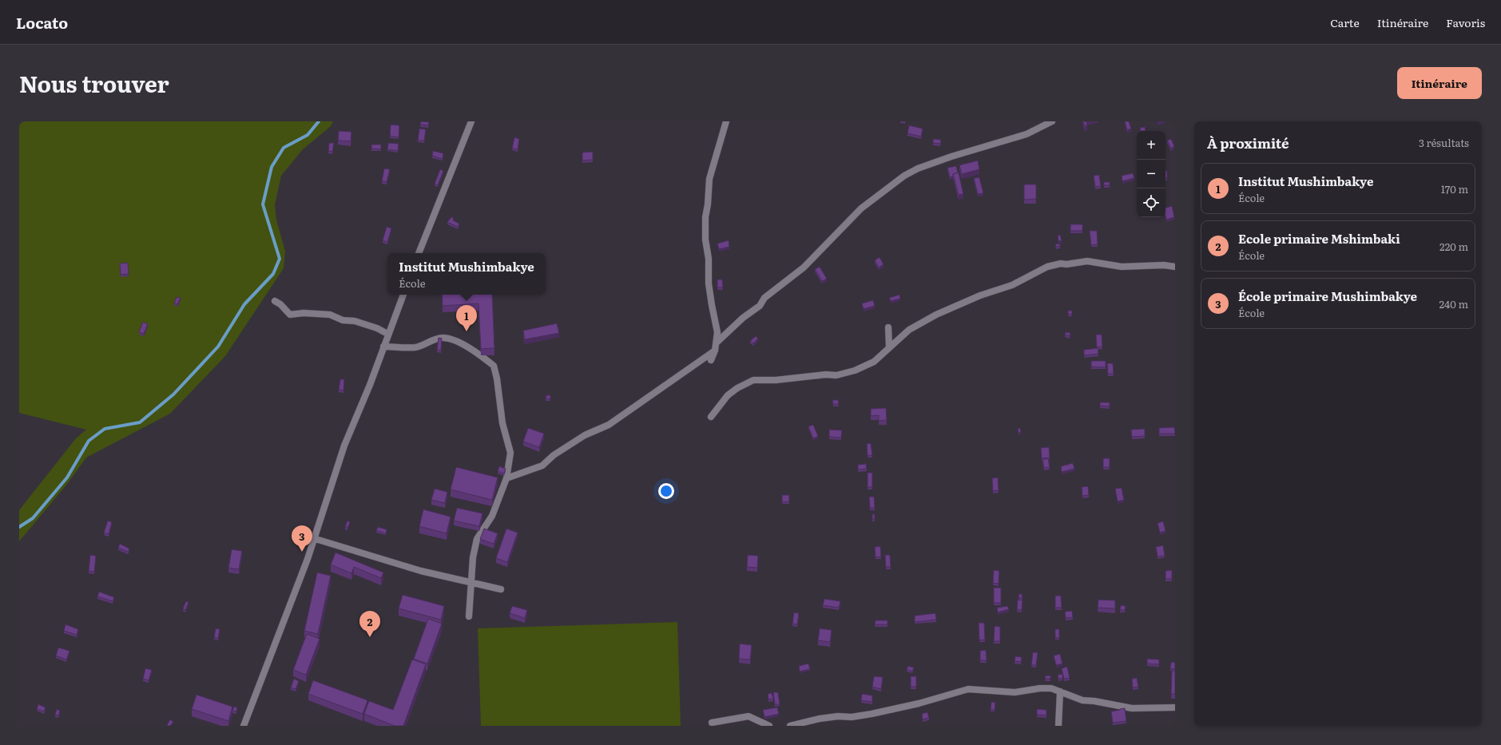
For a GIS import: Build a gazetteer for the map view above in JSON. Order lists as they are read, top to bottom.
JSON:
{
  "page": {
    "header": "Locato",
    "nav": ["Carte", "Itinéraire", "Favoris"],
    "title": "Nous trouver",
    "buttons": "Itinéraire",
    "heading": ["À proximité", "3 résultats"],
    "map_buttons": ["+", "−"],
    "list": [
      {
        "mark": "1",
        "name": "Institut Mushimbakye",
        "note": "École",
        "value": "170 m"
      },
      {
        "mark": "2",
        "name": "Ecole primaire Mshimbaki",
        "note": "École",
        "value": "220 m"
      },
      {
        "mark": "3",
        "name": "École primaire Mushimbakye",
        "note": "École",
        "value": "240 m"
      }
    ],
    "popup": ["Institut Mushimbakye", "École"],
    "pins": ["1", "3", "2"]
  }
}
